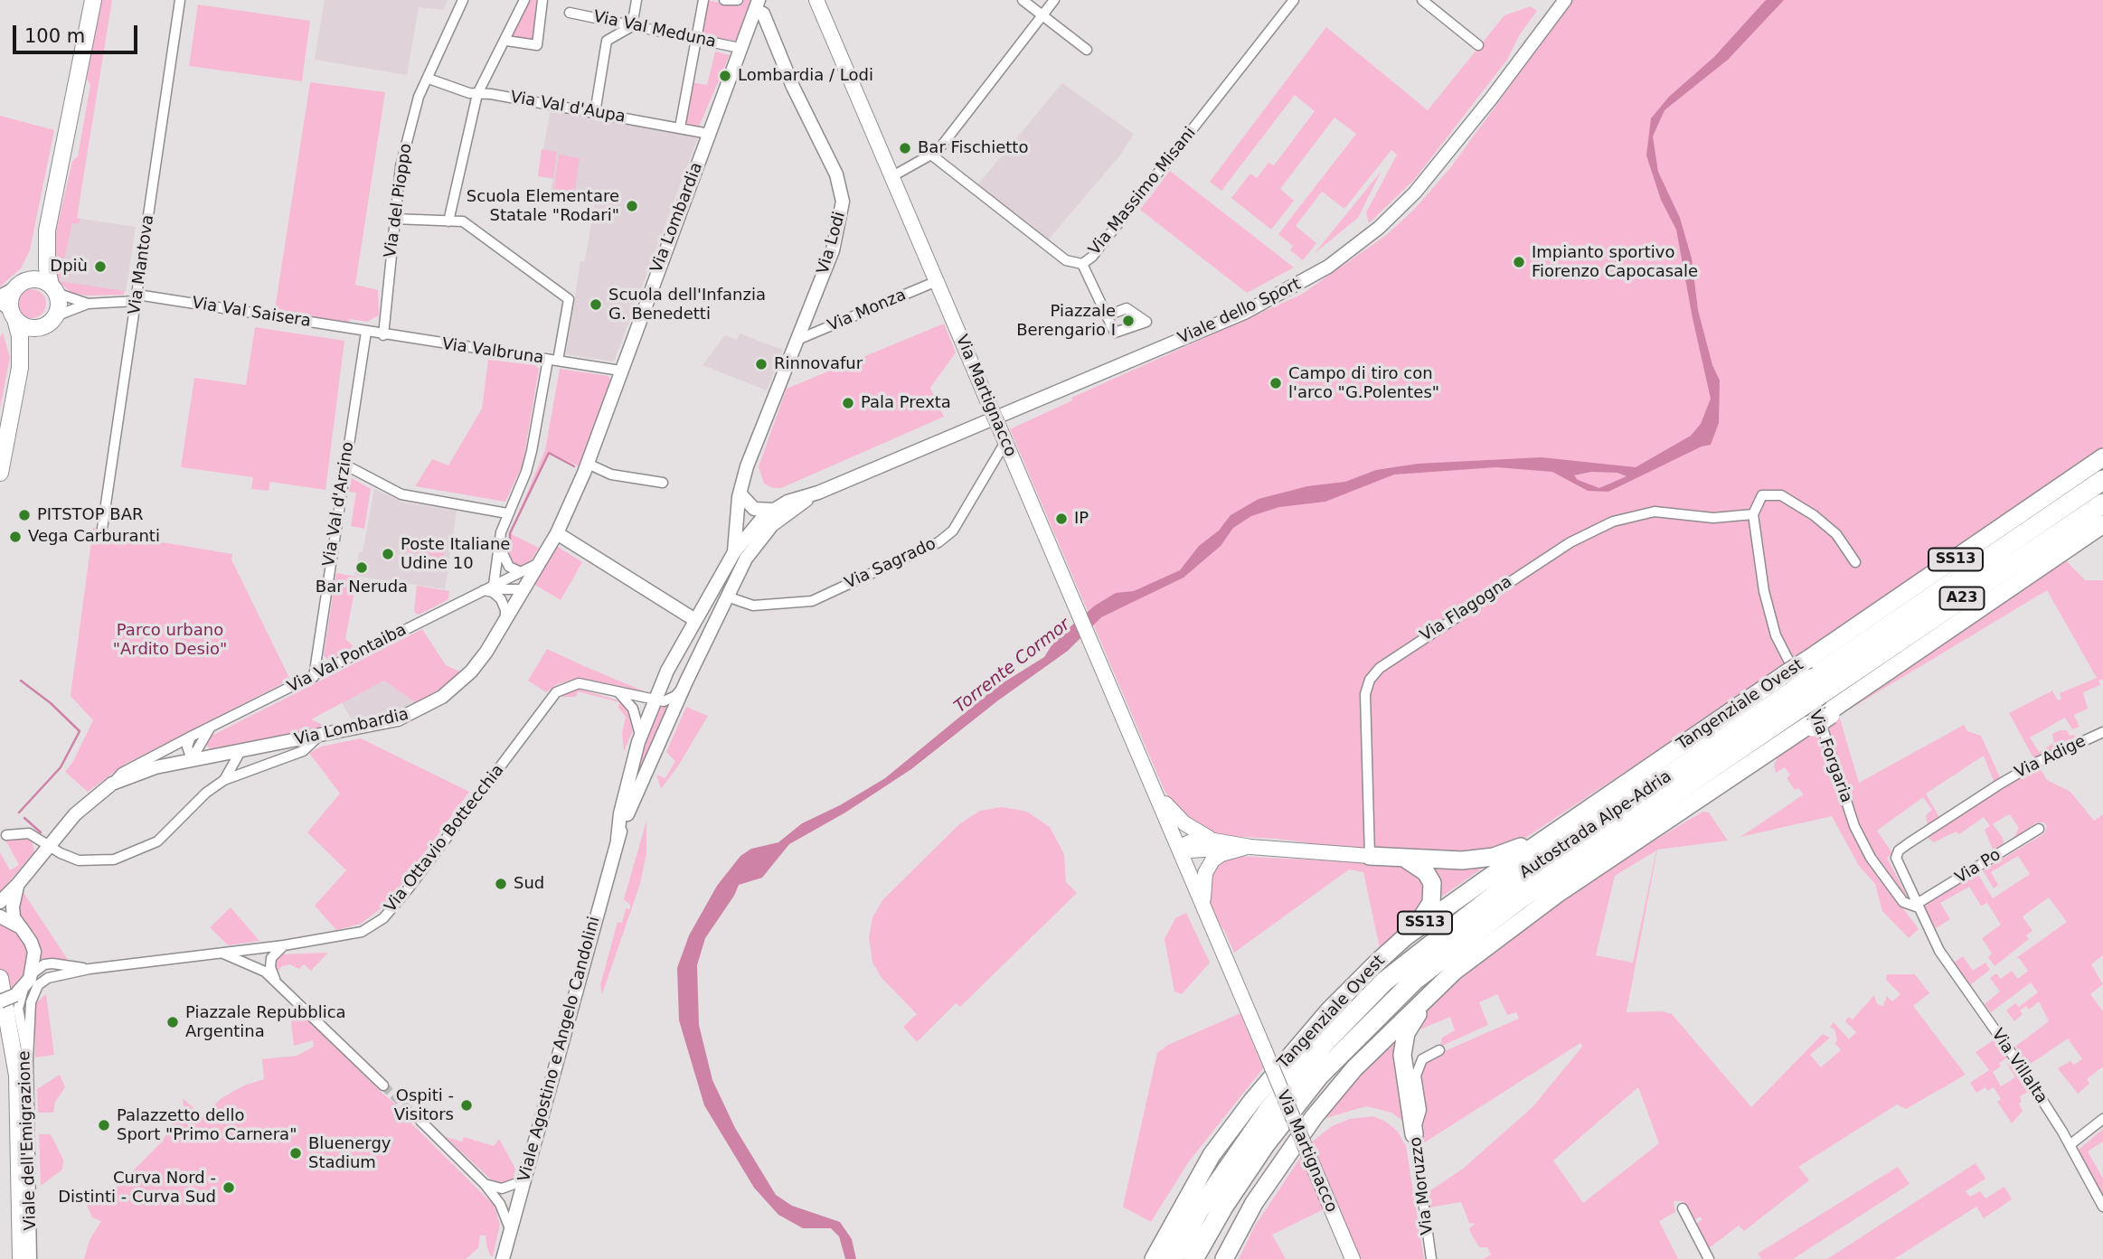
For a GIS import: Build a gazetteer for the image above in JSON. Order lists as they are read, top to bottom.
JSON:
{
  "streets": {
    "highway": [
      "SS13",
      "A23",
      "Tangenziale Ovest",
      "Autostrada Alpe-Adria"
    ],
    "main road": ["Via Martignacco"],
    "street": [
      "Via Val Meduna",
      "Via Val d'Aupa",
      "Via Massimo Misani",
      "Via del Pioppo",
      "Via Lombardia",
      "Via Lodi",
      "Via Mantova",
      "Via Monza",
      "Viale dello Sport",
      "Via Val Saisera",
      "Via Valbruna",
      "Via Val d'Arzino",
      "Via Sagrado",
      "Via Flagogna",
      "Via Val Pontaiba",
      "Via Forgaria",
      "Via Adige",
      "Via Ottavio Bottecchia",
      "Via Po",
      "Viale Agostino e Angelo Candolini",
      "Via Villalta",
      "Viale dell'Emigrazione",
      "Via Moruzzo"
    ]
  },
  "crossings": [
    ["Via Val Meduna", "Via Lombardia"],
    ["Via Val d'Aupa", "Via del Pioppo"],
    ["Via Val d'Aupa", "Via Lombardia"],
    ["Via del Pioppo", "Via Valbruna"],
    ["Via Lombardia", "Via Lodi"],
    ["Via Lombardia", "Via Valbruna"],
    ["Via Lombardia", "Via Val Pontaiba"],
    ["Via Lombardia", "Via Ottavio Bottecchia"],
    ["Via Lodi", "Via Monza"],
    ["Via Lodi", "Viale dello Sport"],
    ["Via Mantova", "Via Val Saisera"],
    ["Via Monza", "Via Martignacco"],
    ["Viale dello Sport", "Via Sagrado"],
    ["Viale dello Sport", "Viale Agostino e Angelo Candolini"],
    ["Via Val Saisera", "Via Valbruna"],
    ["Via Val Saisera", "Via Val d'Arzino"],
    ["Via Valbruna", "Via Val d'Arzino"],
    ["Via Martignacco", "Via Sagrado"],
    ["Via Martignacco", "Via Flagogna"],
    ["Via Val d'Arzino", "Via Val Pontaiba"],
    ["Via Flagogna", "Via Forgaria"],
    ["Tangenziale Ovest", "Autostrada Alpe-Adria"],
    ["Via Forgaria", "Via Adige"],
    ["Via Forgaria", "Via Po"],
    ["Via Forgaria", "Via Villalta"],
    ["Via Adige", "Via Po"],
    ["Via Adige", "Via Villalta"],
    ["Via Ottavio Bottecchia", "Viale Agostino e Angelo Candolini"],
    ["Via Ottavio Bottecchia", "Viale dell'Emigrazione"],
    ["Via Po", "Via Villalta"]
  ],
  "water": ["Torrente Cormor"],
  "parks": ["Parco urbano \"Ardito Desio\""],
  "places": [
    "Lombardia / Lodi",
    "Bar Fischietto",
    "Scuola Elementare Statale \"Rodari\"",
    "Impianto sportivo Fiorenzo Capocasale",
    "Dpiù",
    "Scuola dell'Infanzia G. Benedetti",
    "Piazzale Berengario I",
    "Rinnovafur",
    "Campo di tiro con l'arco \"G.Polentes\"",
    "Pala Prexta",
    "PITSTOP BAR",
    "IP",
    "Vega Carburanti",
    "Poste Italiane Udine 10",
    "Bar Neruda",
    "Sud",
    "Piazzale Repubblica Argentina",
    "Ospiti - Visitors",
    "Palazzetto dello Sport \"Primo Carnera\"",
    "Bluenergy Stadium",
    "Curva Nord - Distinti - Curva Sud"
  ],
  "scale_bar": "100 m"
}
